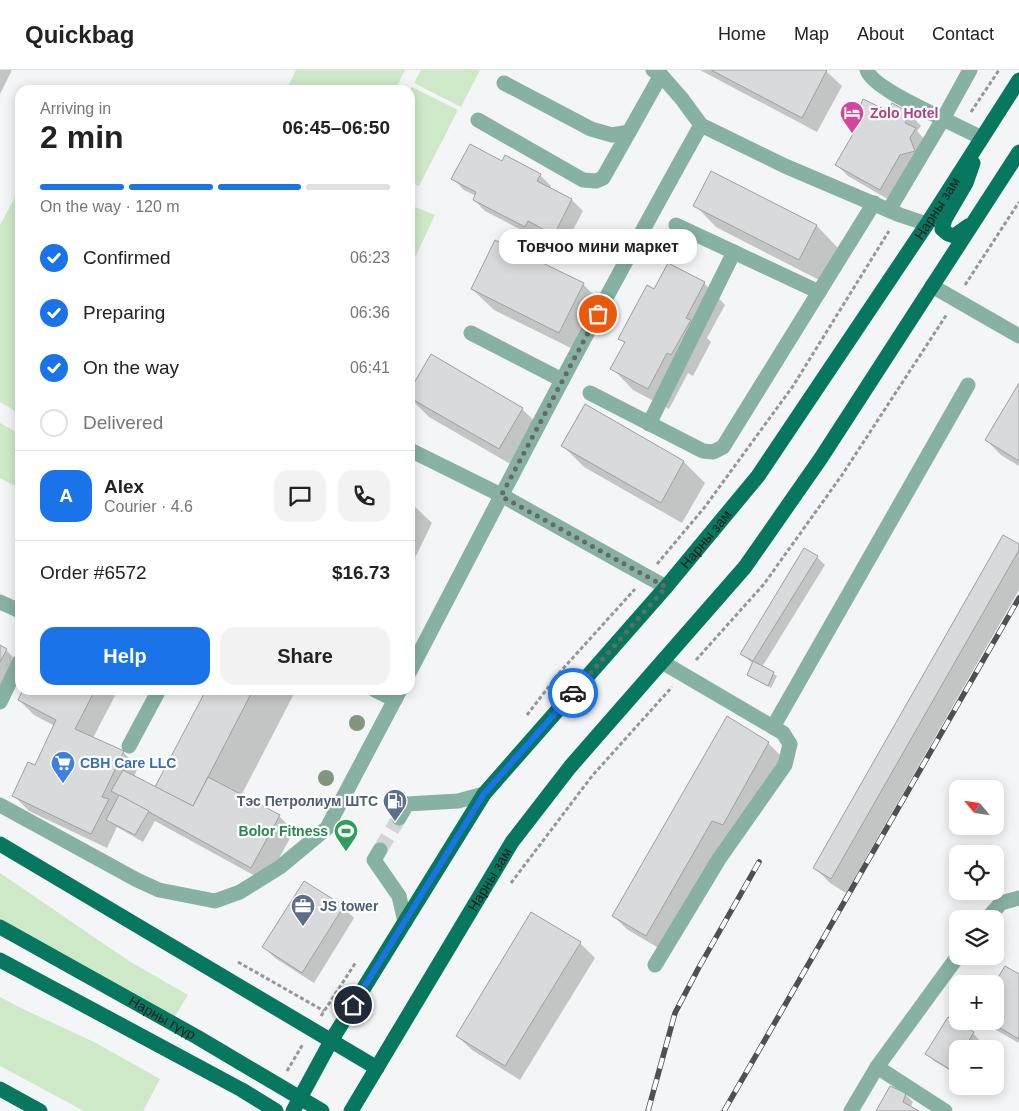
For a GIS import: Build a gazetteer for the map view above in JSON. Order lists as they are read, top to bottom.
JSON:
{
  "streets": {
    "main road": ["Нарны зам", "Нарны гүүр"]
  },
  "places": {
    "hotel": ["Zolo Hotel"],
    "other": ["Товчоо мини маркет"],
    "supermarket": ["CBH Care LLC"],
    "fuel station": ["Тэс Петролиум ШТС"],
    "sports": ["Bolor Fitness"],
    "office": ["JS tower"]
  },
  "north": "top left",
  "page": {
    "header": "Quickbag",
    "nav": [
      "Home",
      "Map",
      "About",
      "Contact"
    ],
    "heading": ["2 min", "Arriving in", "06:45–06:50"],
    "panel": [
      "Alex",
      "Courier · 4.6",
      "Order #6572",
      "$16.73"
    ],
    "bar": "On the way · 120 m",
    "bubble": "Товчоо мини маркет",
    "list": [
      ["Confirmed", "06:23"],
      ["Preparing", "06:36"],
      ["On the way", "06:41"],
      "Delivered"
    ],
    "round": "A",
    "buttons": ["Help", "Share"],
    "map_buttons": ["+", "−"]
  }
}
